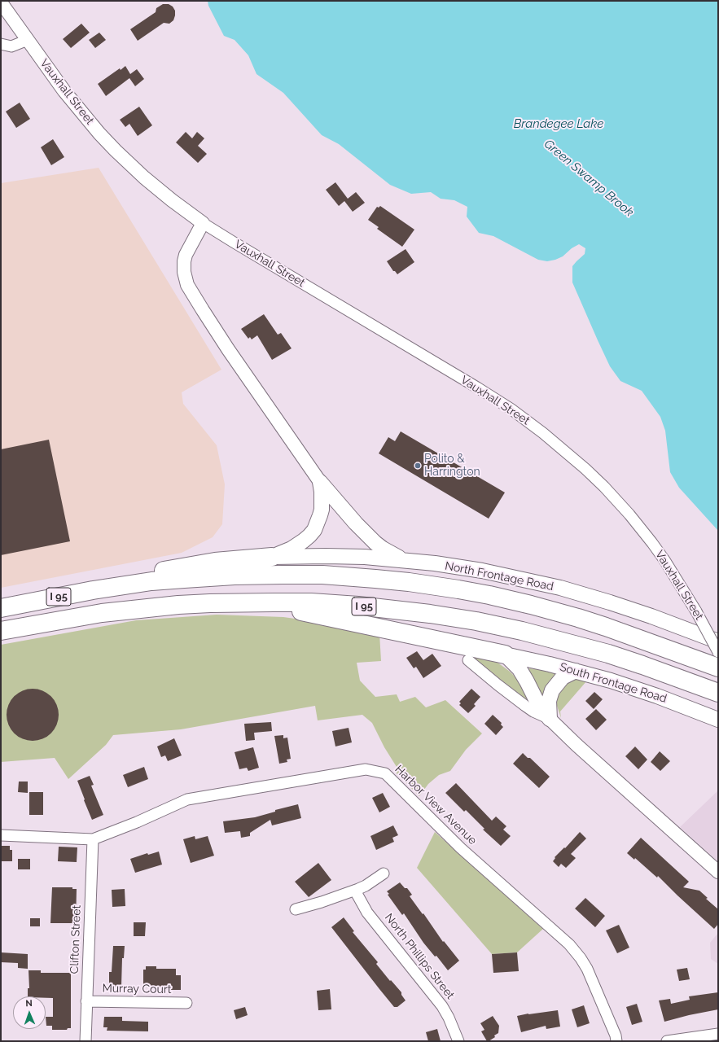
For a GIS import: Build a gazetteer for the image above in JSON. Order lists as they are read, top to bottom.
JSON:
{
  "streets": {
    "highway": ["I 95"],
    "main road": ["North Frontage Road", "South Frontage Road"],
    "street": [
      "Vauxhall Street",
      "Harbor View Avenue",
      "Clifton Street",
      "North Phillips Street",
      "Murray Court"
    ]
  },
  "crossings": [
    ["Harbor View Avenue", "Clifton Street"],
    ["Clifton Street", "Murray Court"]
  ],
  "water": ["Brandegee Lake", "Green Swamp Brook"],
  "places": ["Polito & Harrington"],
  "north": "top"
}
